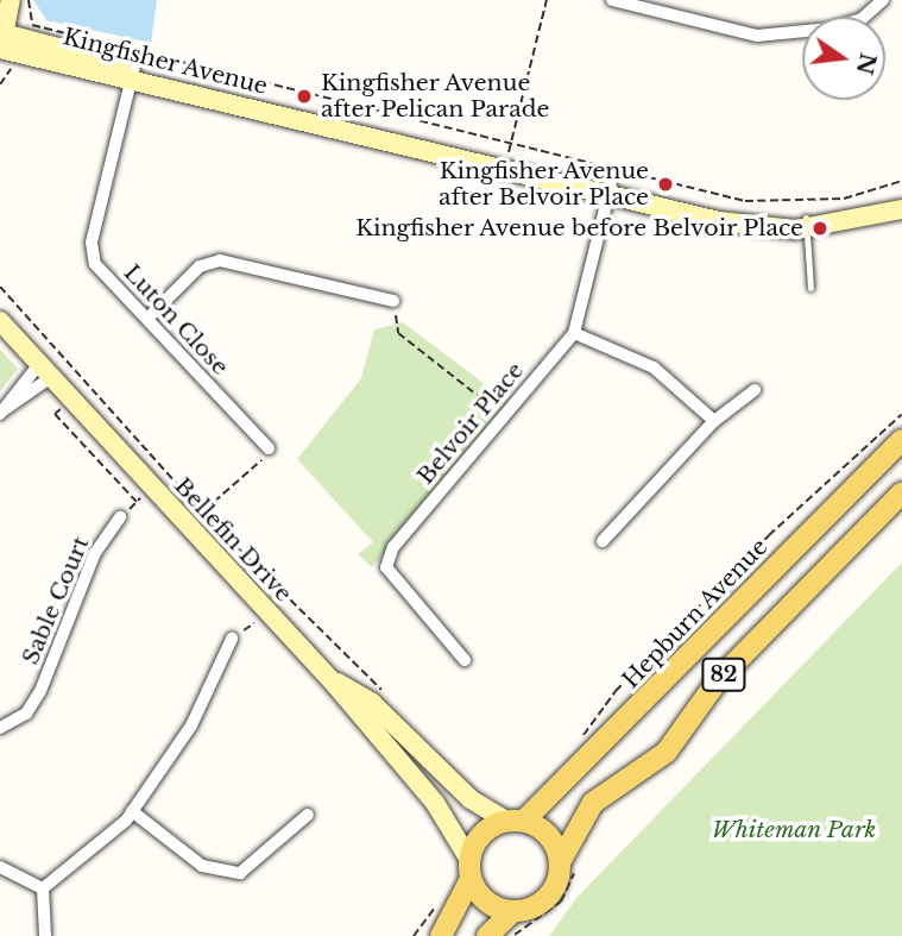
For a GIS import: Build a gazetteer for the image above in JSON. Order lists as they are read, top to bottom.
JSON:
{
  "streets": {
    "main road": ["Hepburn Avenue", "82"],
    "street": [
      "Kingfisher Avenue",
      "Luton Close",
      "Belvoir Place",
      "Bellefin Drive",
      "Sable Court"
    ]
  },
  "crossings": [
    ["Kingfisher Avenue", "Luton Close"],
    ["Kingfisher Avenue", "Belvoir Place"],
    ["Bellefin Drive", "Hepburn Avenue"],
    ["Bellefin Drive", "82"],
    ["Hepburn Avenue", "82"]
  ],
  "parks": ["Whiteman Park"],
  "places": ["Kingfisher Avenue after Pelican Parade", "Kingfisher Avenue after Belvoir Place", "Kingfisher Avenue before Belvoir Place"],
  "north": "right"
}
